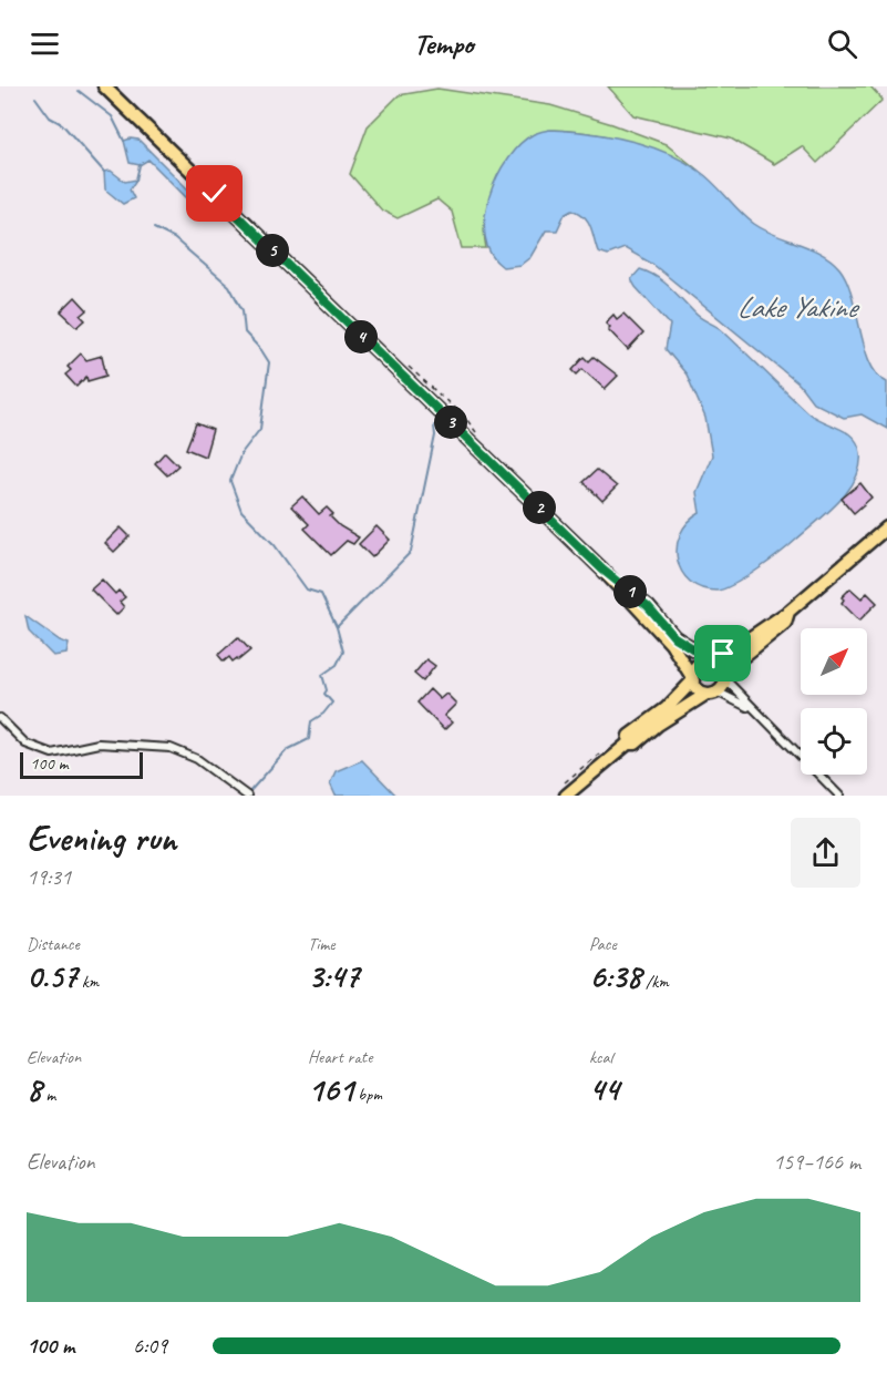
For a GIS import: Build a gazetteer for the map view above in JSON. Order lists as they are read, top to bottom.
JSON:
{
  "water": ["Lake Yakine"],
  "scale_bar": "100 m",
  "north": "top right",
  "page": {
    "header": "Tempo",
    "pins": [
      "5",
      "4",
      "3",
      "2",
      "1"
    ],
    "scale": "100 m",
    "heading": ["Evening run", "19:31"],
    "stats": [
      ["Distance", "0.57 km"],
      ["Time", "3:47"],
      ["Pace", "6:38 /km"],
      ["Elevation", "8 m"],
      ["Heart rate", "161 bpm"],
      ["kcal", "44"]
    ],
    "chart": ["Elevation", "159–166 m"],
    "list": [
      {
        "name": "100 m",
        "note": "6:09"
      }
    ]
  }
}
